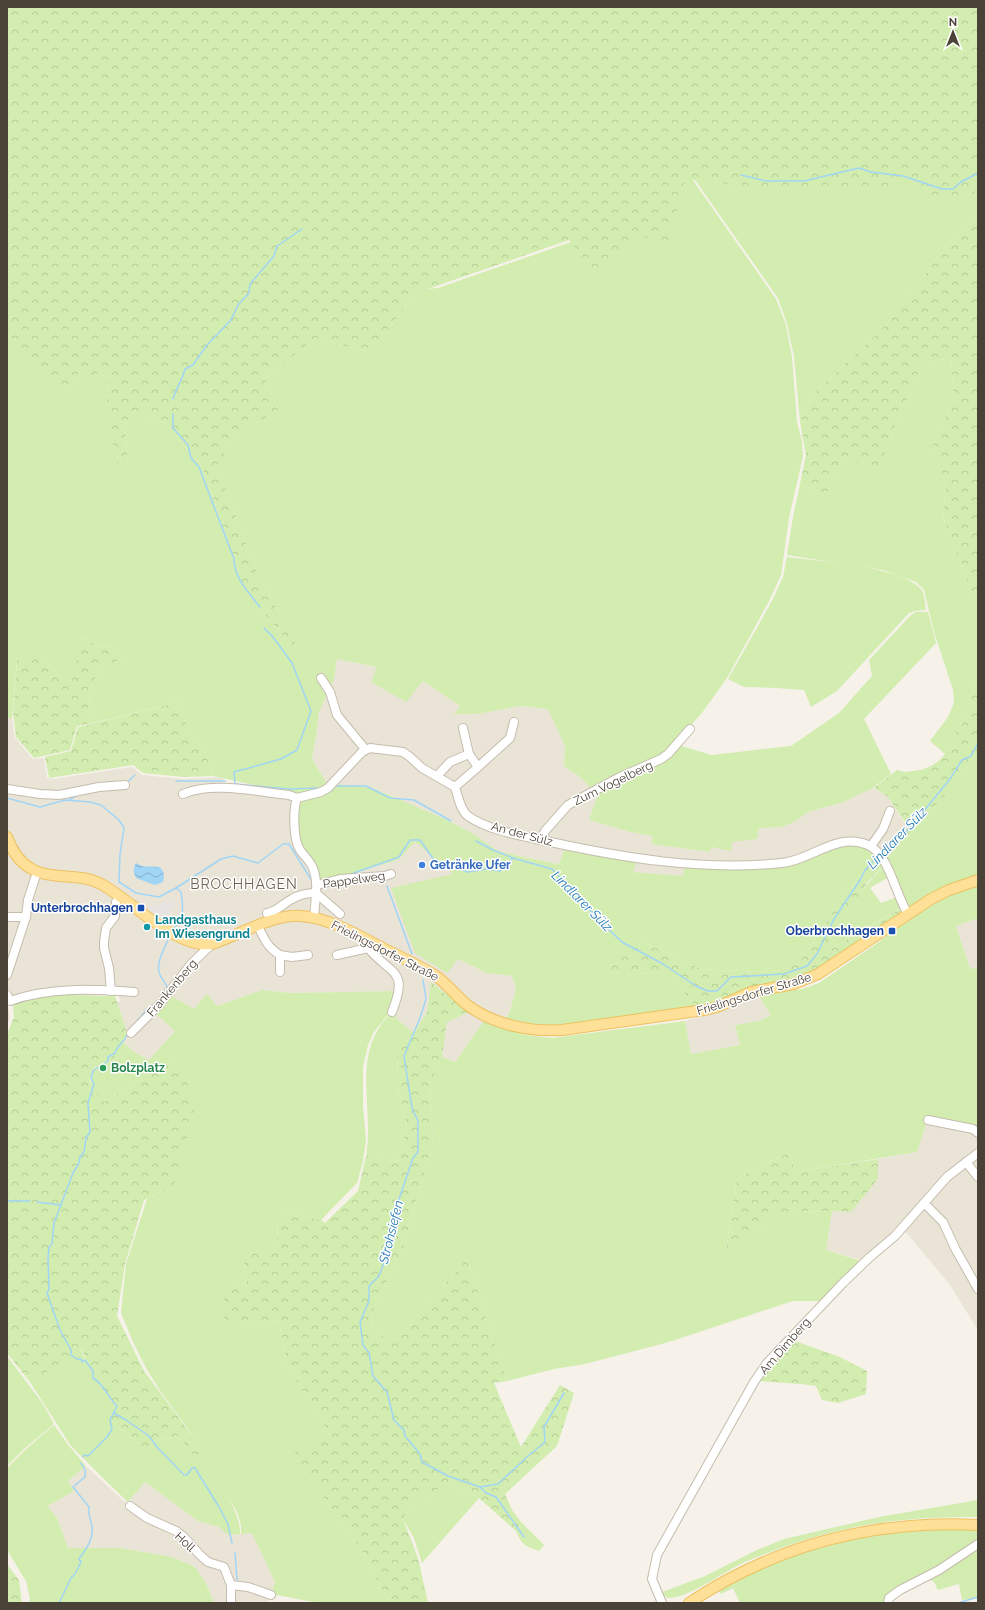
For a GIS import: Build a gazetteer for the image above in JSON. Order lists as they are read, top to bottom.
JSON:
{
  "streets": {
    "main road": ["Frielingsdorfer Straße"],
    "street": [
      "Zum Vogelberg",
      "An der Sülz",
      "Pappelweg",
      "Frankenberg",
      "Am Dimberg",
      "Holl"
    ]
  },
  "crossings": [
    ["Zum Vogelberg", "An der Sülz"],
    ["Frielingsdorfer Straße", "Frankenberg"]
  ],
  "districts": ["BROCHHAGEN"],
  "water": ["Lindlarer Sülz", "Strohsiefen"],
  "places": {
    "other": ["Getränke Ufer", "Landgasthaus Im Wiesengrund", "Bolzplatz"],
    "transit": ["Unterbrochhagen", "Oberbrochhagen"]
  },
  "north": "top"
}
